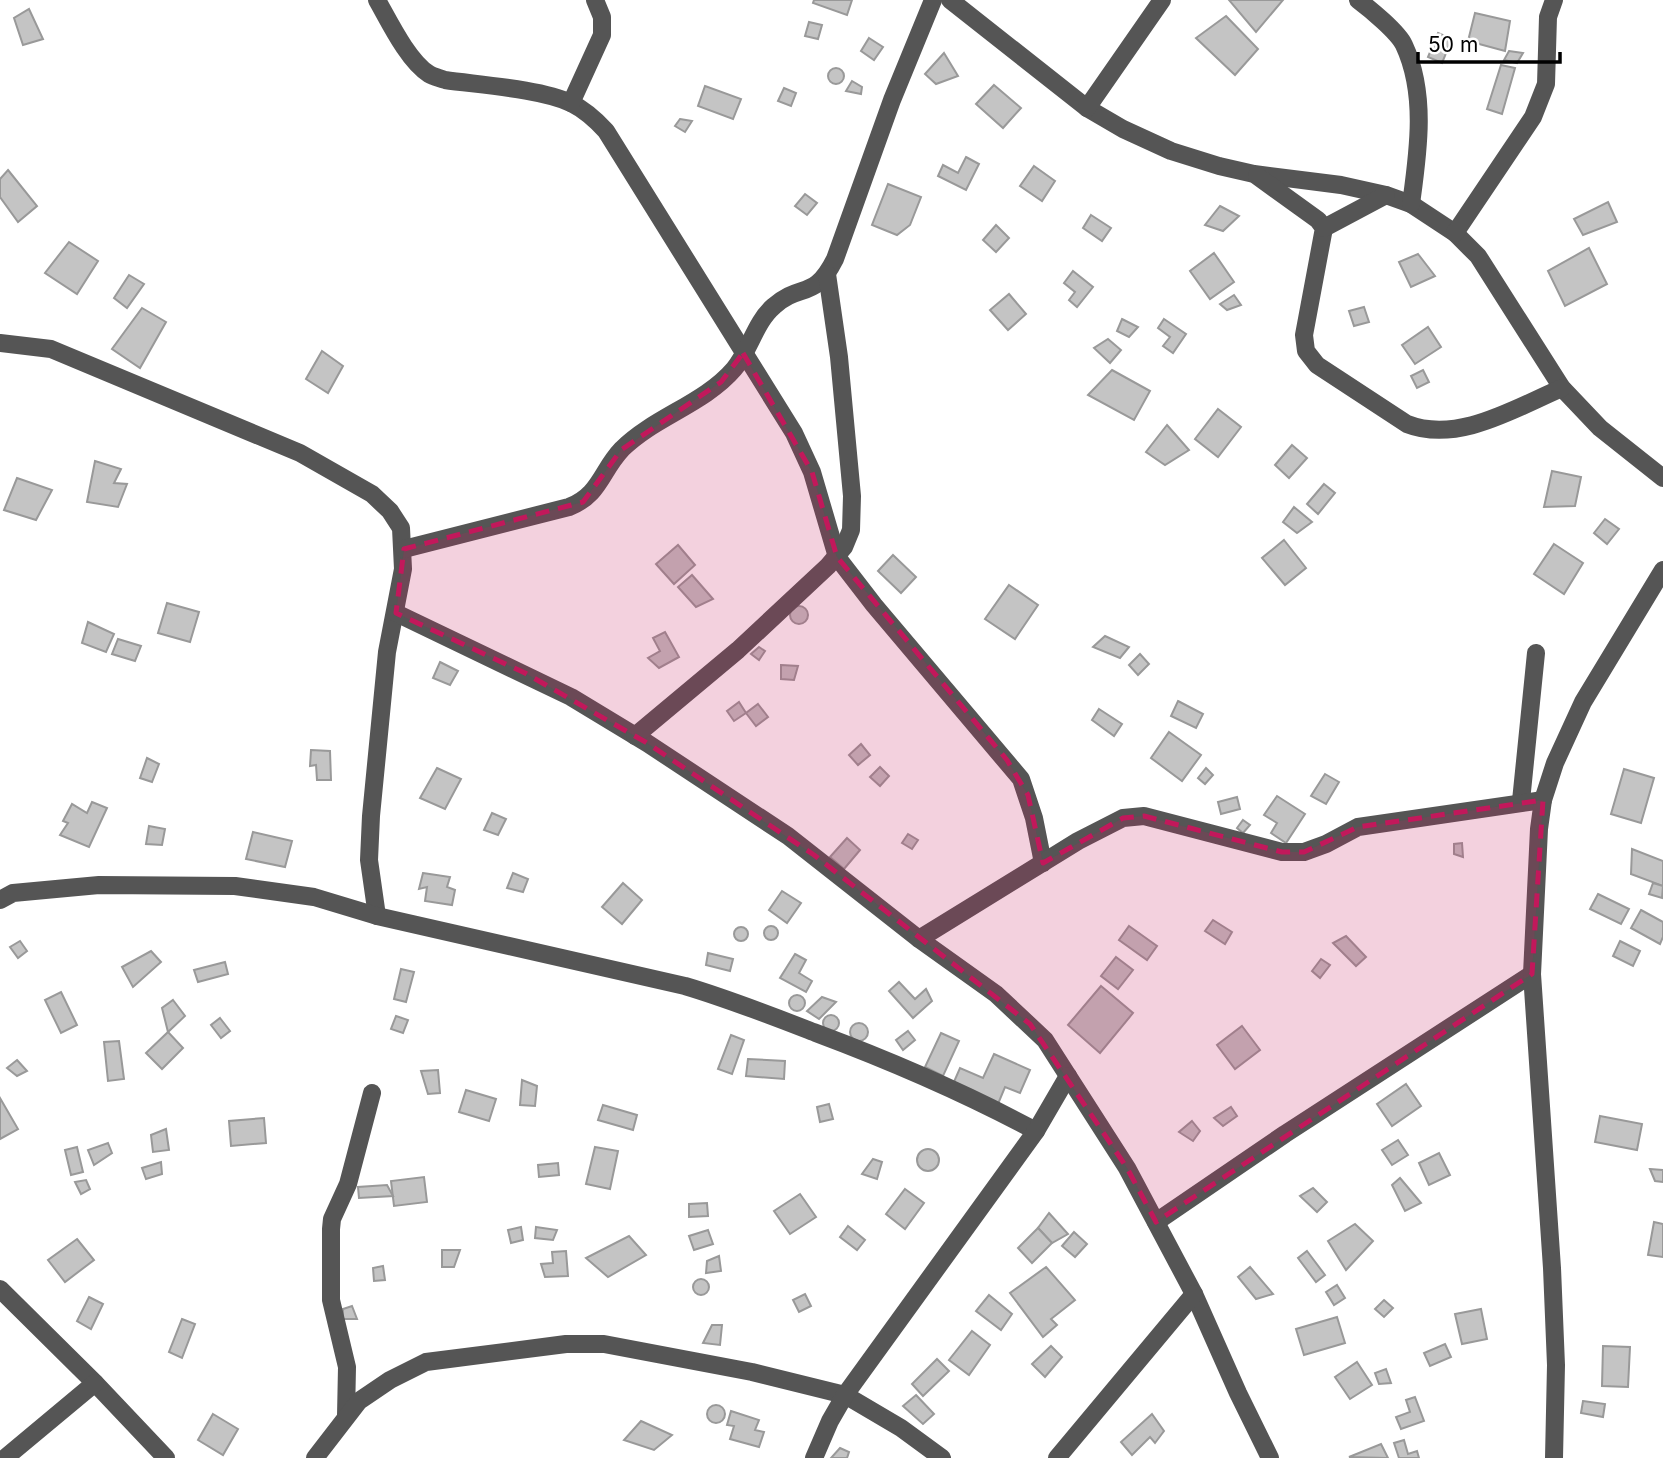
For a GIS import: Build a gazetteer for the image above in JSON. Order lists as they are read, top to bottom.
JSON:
{
  "scale_bar": "50 m"
}
